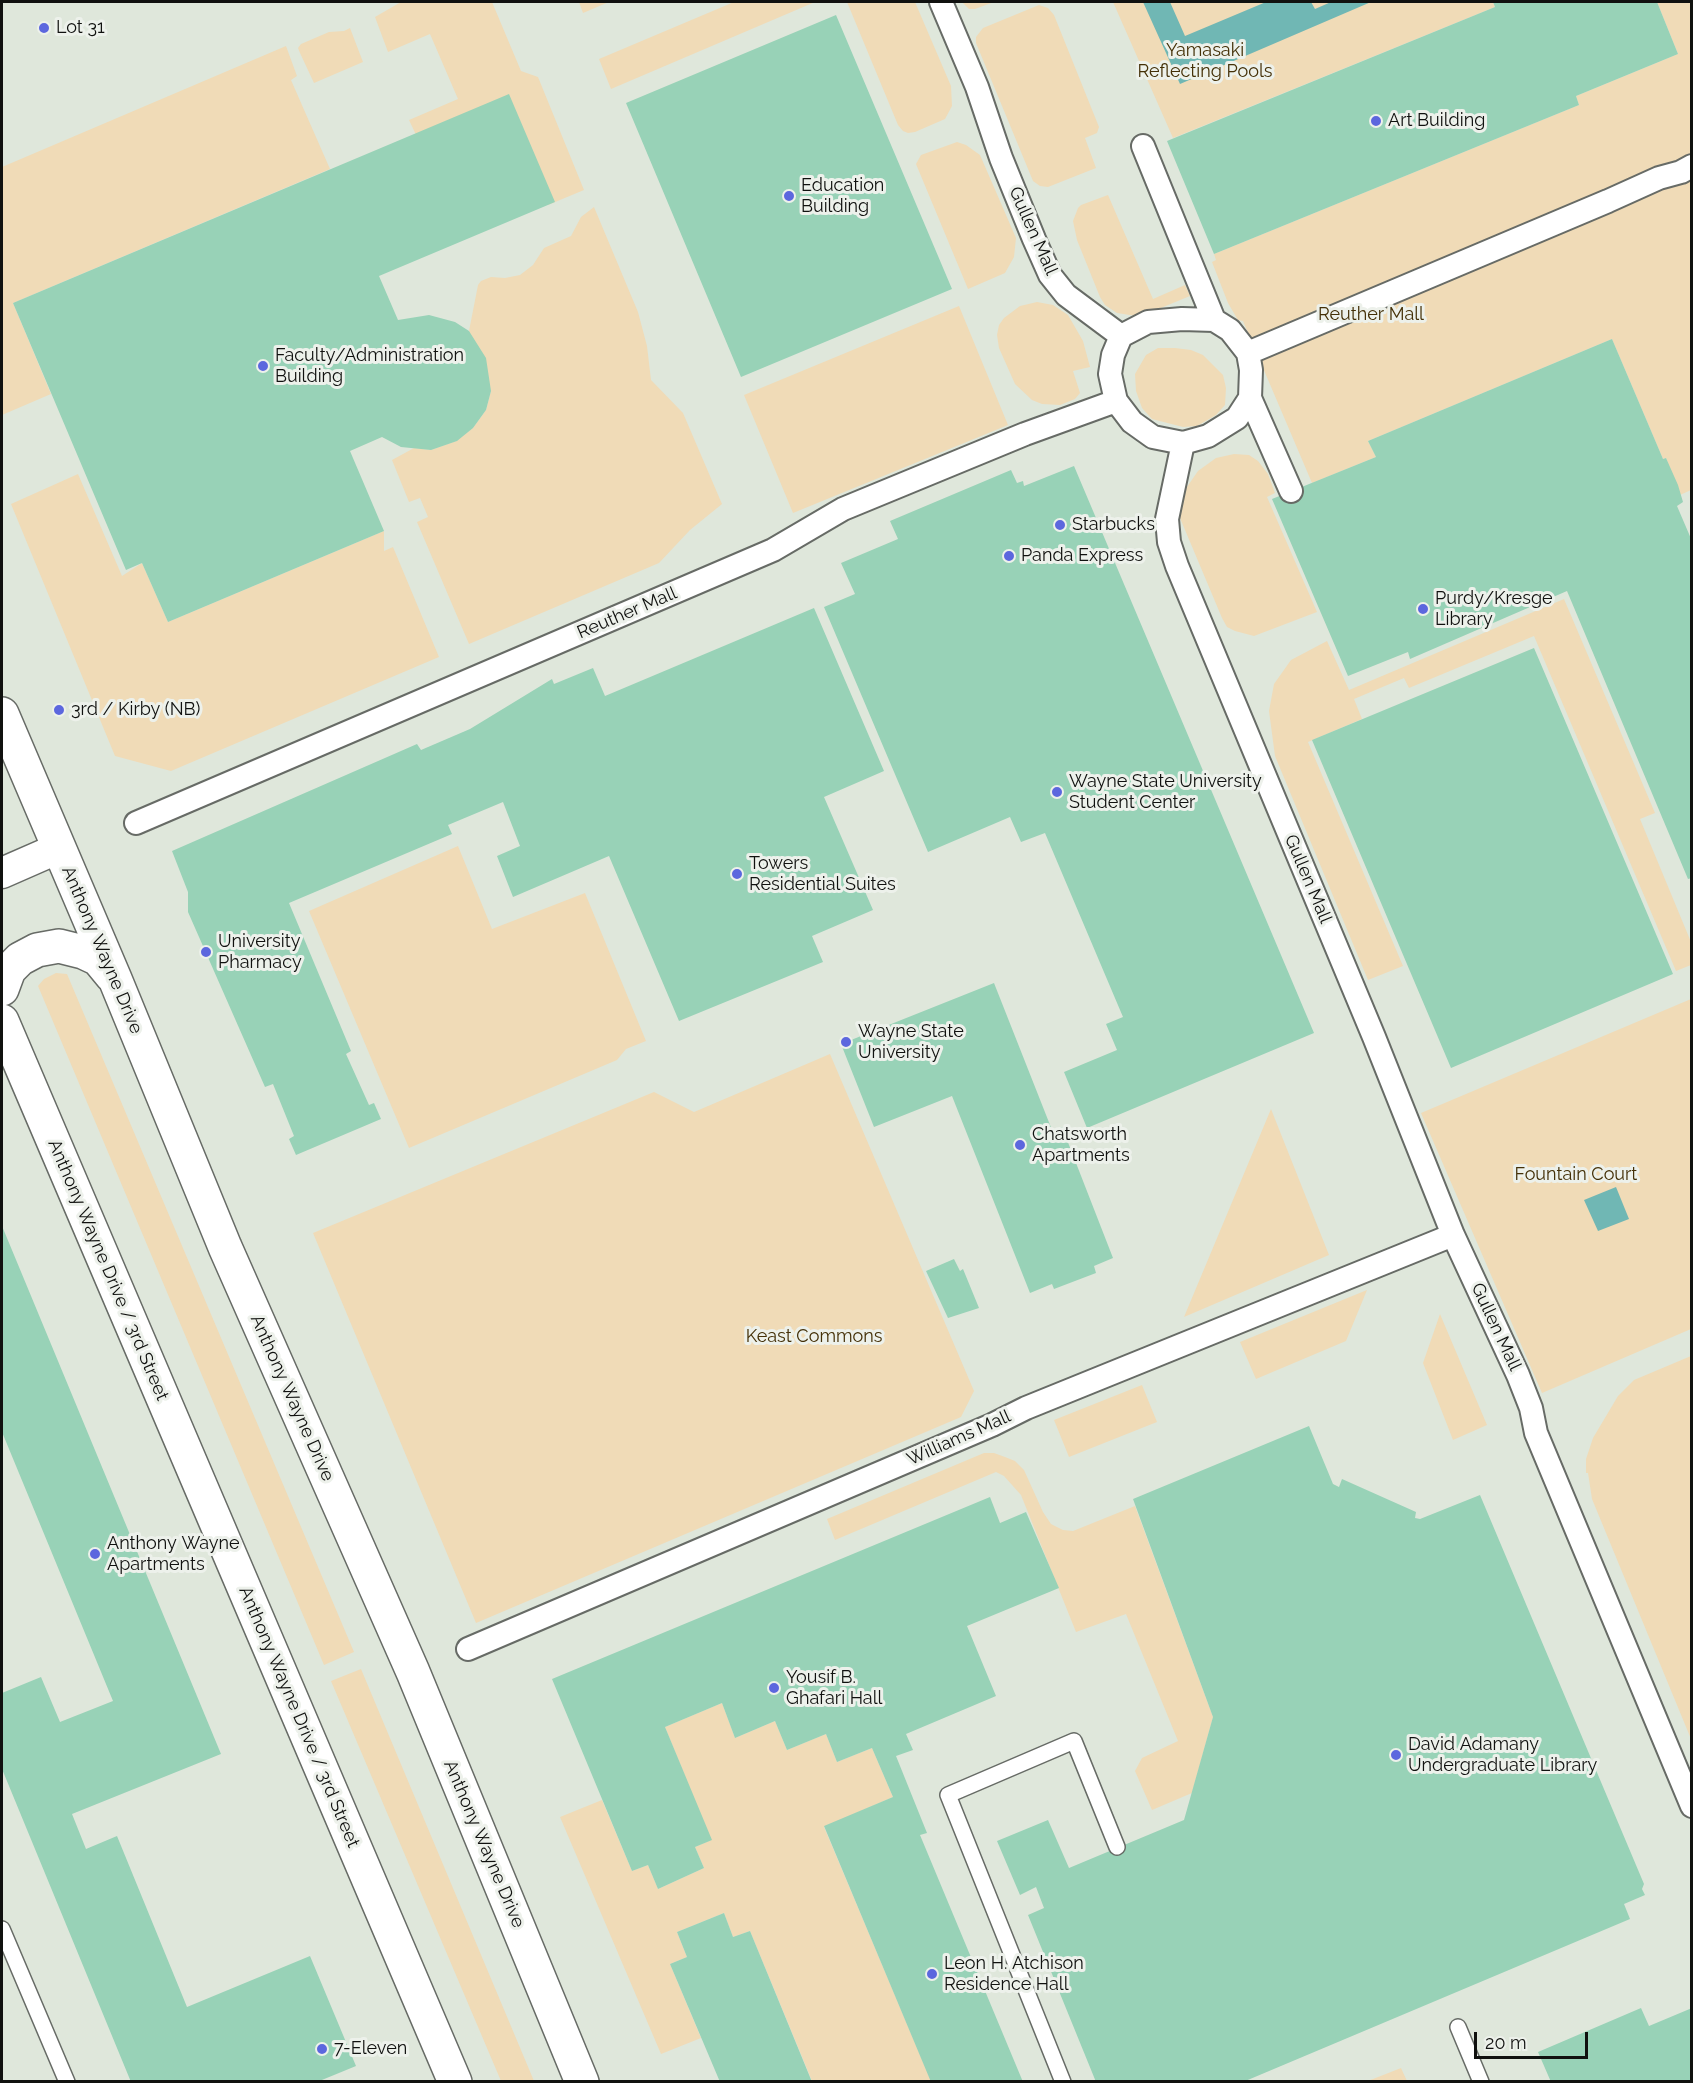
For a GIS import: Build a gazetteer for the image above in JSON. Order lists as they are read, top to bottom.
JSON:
{
  "streets": {
    "street": [
      "Gullen Mall",
      "Reuther Mall",
      "Anthony Wayne Drive",
      "Anthony Wayne Drive / 3rd Street",
      "Williams Mall"
    ]
  },
  "crossings": [
    ["Gullen Mall", "Reuther Mall"],
    ["Gullen Mall", "Williams Mall"]
  ],
  "parks": [
    "Yamasaki Reflecting Pools",
    "Reuther Mall",
    "Fountain Court",
    "Keast Commons"
  ],
  "places": [
    "Lot 31",
    "Art Building",
    "Education Building",
    "Faculty/Administration Building",
    "Starbucks",
    "Panda Express",
    "Purdy/Kresge Library",
    "3rd / Kirby (NB)",
    "Wayne State University Student Center",
    "Towers Residential Suites",
    "University Pharmacy",
    "Wayne State University",
    "Chatsworth Apartments",
    "Anthony Wayne Apartments",
    "Yousif B. Ghafari Hall",
    "David Adamany Undergraduate Library",
    "Leon H. Atchison Residence Hall",
    "7-Eleven"
  ],
  "scale_bar": "20 m"
}
